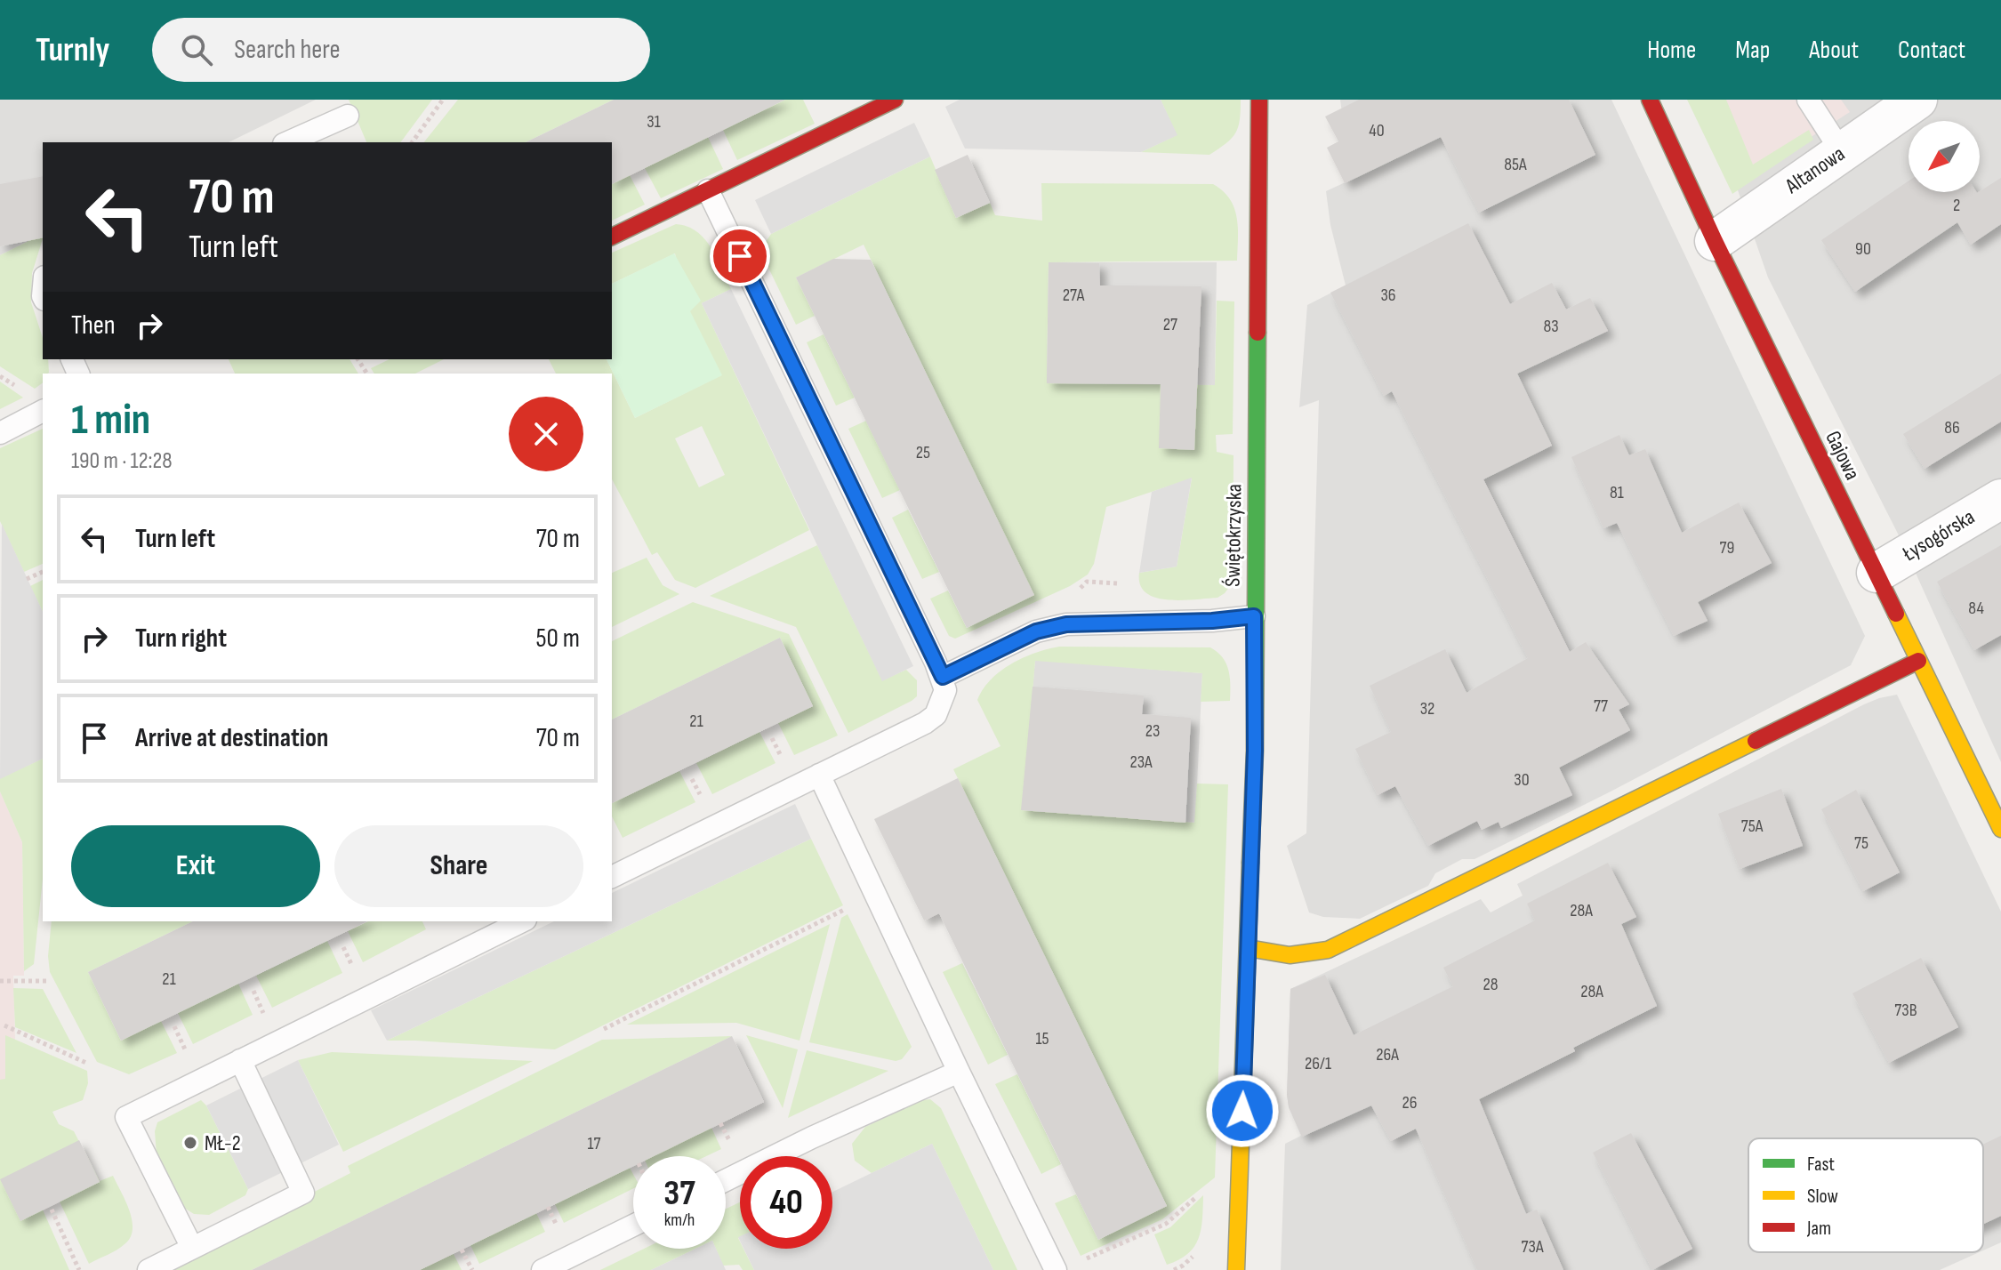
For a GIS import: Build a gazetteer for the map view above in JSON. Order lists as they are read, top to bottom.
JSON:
{
  "streets": {
    "street": [
      "Altanowa",
      "Gajowa",
      "Świętokrzyska",
      "Łysogórska"
    ]
  },
  "crossings": [
    ["Altanowa", "Gajowa"],
    ["Gajowa", "Łysogórska"]
  ],
  "places": ["MŁ-2"],
  "house_numbers": [
    "31",
    "40",
    "85A",
    "2",
    "90",
    "27A",
    "36",
    "27",
    "83",
    "86",
    "25",
    "81",
    "79",
    "84",
    "77",
    "32",
    "21",
    "23",
    "23A",
    "30",
    "75A",
    "75",
    "28A",
    "21",
    "28",
    "28A",
    "73B",
    "15",
    "26A",
    "26/1",
    "26",
    "17",
    "73A"
  ],
  "legend": ["Fast", "Slow", "Jam"],
  "north": "bottom left",
  "page": {
    "header": "Turnly",
    "search": "Search here",
    "nav": [
      "Home",
      "Map",
      "About",
      "Contact"
    ],
    "turn": ["70 m", "Turn left"],
    "then": "Then",
    "heading": ["1 min", "190 m · 12:28"],
    "list": [
      {
        "name": "Turn left",
        "value": "70 m"
      },
      {
        "name": "Turn right",
        "value": "50 m"
      },
      {
        "name": "Arrive at destination",
        "value": "70 m"
      }
    ],
    "buttons": ["Exit", "Share"],
    "speed": "37 km/h",
    "limit": "40"
  }
}
